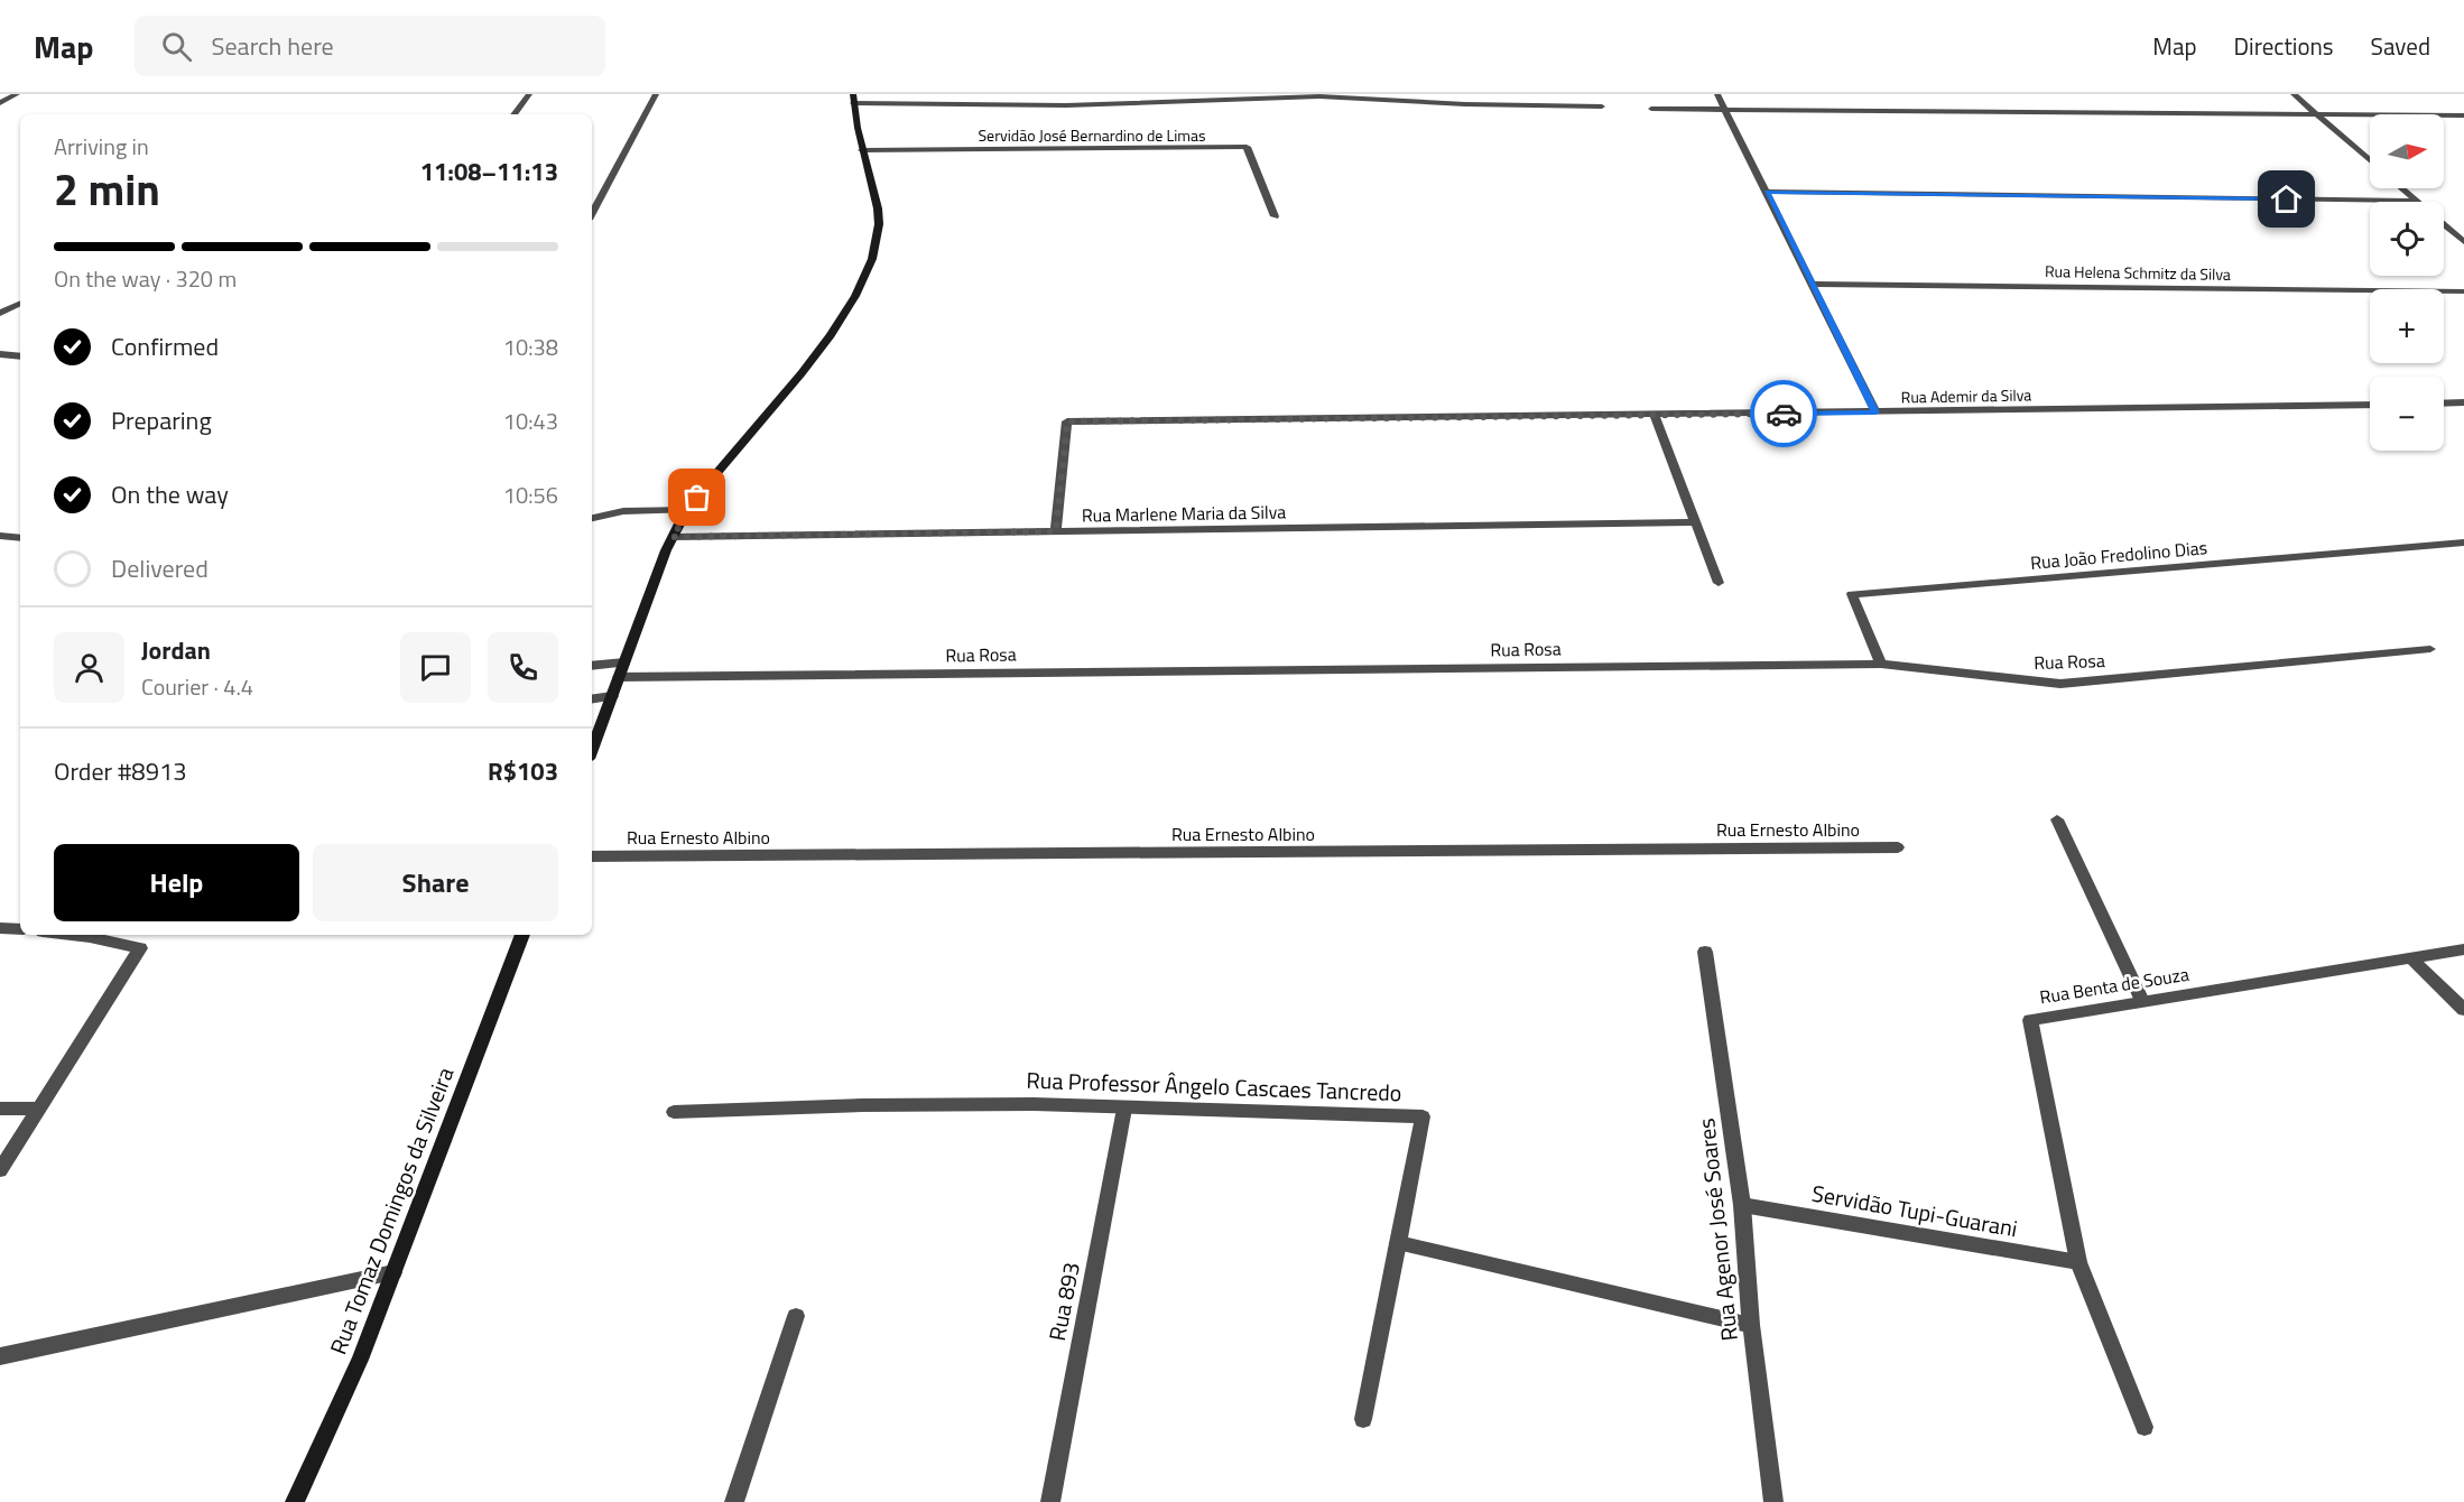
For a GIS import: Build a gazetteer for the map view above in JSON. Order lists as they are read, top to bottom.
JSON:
{
  "streets": {
    "main road": ["Rua Tomaz Domingos da Silveira"],
    "street": [
      "Servidão José Bernardino de Limas",
      "Rua Helena Schmitz da Silva",
      "Rua Ademir da Silva",
      "Rua Marlene Maria da Silva",
      "Rua João Fredolino Dias",
      "Rua Rosa",
      "Rua Ernesto Albino",
      "Rua Benta de Souza",
      "Rua Professor Ângelo Cascaes Tancredo",
      "Servidão Tupi-Guarani",
      "Rua Agenor José Soares",
      "Rua 893"
    ]
  },
  "crossings": [
    ["Rua Ademir da Silva", "Rua Marlene Maria da Silva"],
    ["Rua João Fredolino Dias", "Rua Rosa"],
    ["Rua Benta de Souza", "Servidão Tupi-Guarani"],
    ["Rua Professor Ângelo Cascaes Tancredo", "Rua 893"],
    ["Servidão Tupi-Guarani", "Rua Agenor José Soares"]
  ],
  "north": "right",
  "page": {
    "header": "Map",
    "search": "Search here",
    "nav": ["Map", "Directions", "Saved"],
    "map_buttons": ["+", "−"],
    "heading": ["2 min", "Arriving in", "11:08–11:13"],
    "panel": [
      "Jordan",
      "Courier · 4.4",
      "Order #8913",
      "R$103"
    ],
    "bar": "On the way · 320 m",
    "list": [
      ["Confirmed", "10:38"],
      ["Preparing", "10:43"],
      ["On the way", "10:56"],
      "Delivered"
    ],
    "buttons": ["Help", "Share"]
  }
}
